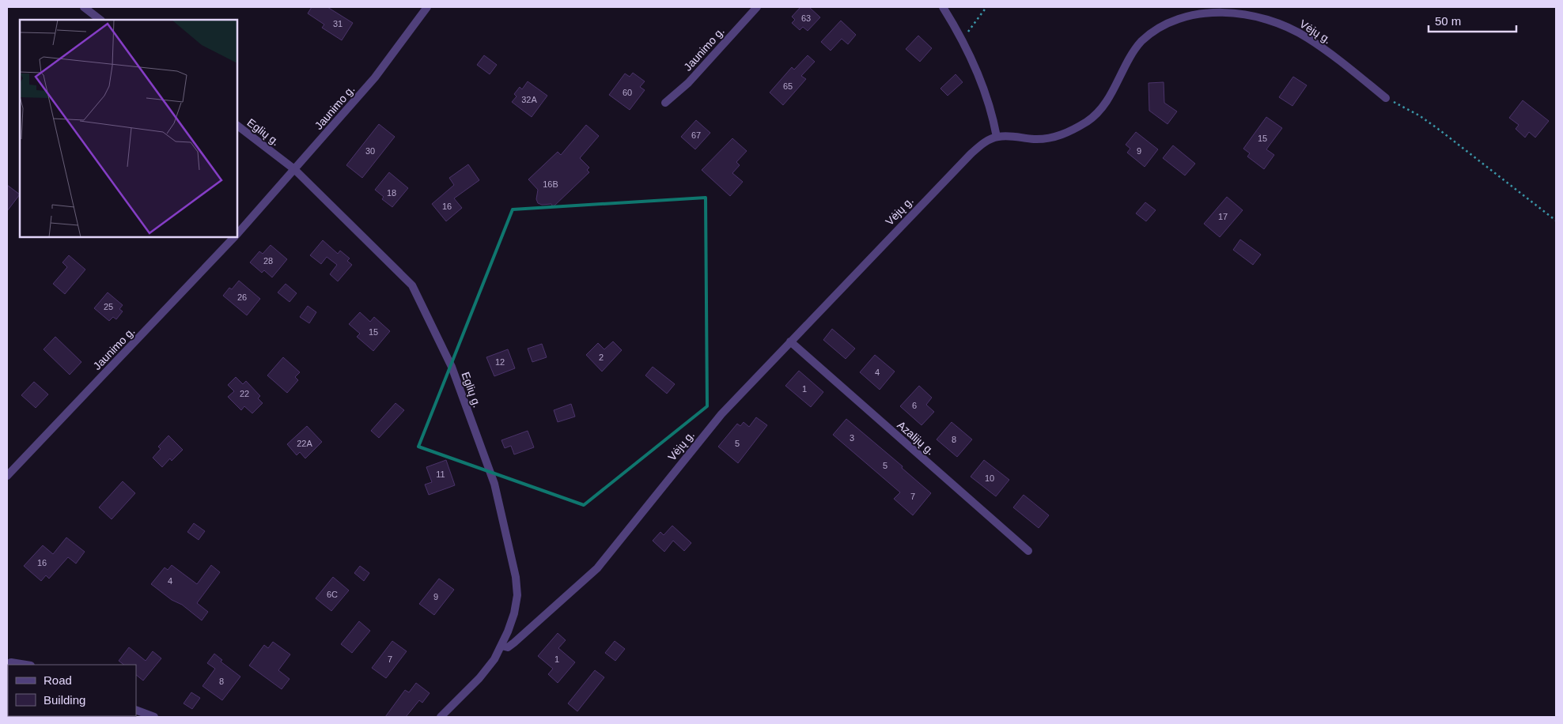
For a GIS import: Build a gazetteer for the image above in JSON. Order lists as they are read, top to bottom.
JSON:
{
  "streets": {
    "street": [
      "Vėjų g.",
      "Jaunimo g.",
      "Eglių g.",
      "Azalijų g."
    ]
  },
  "crossings": [
    ["Vėjų g.", "Eglių g."],
    ["Vėjų g.", "Azalijų g."],
    ["Jaunimo g.", "Eglių g."]
  ],
  "house_numbers": [
    "63",
    "31",
    "65",
    "60",
    "32A",
    "67",
    "15",
    "30",
    "9",
    "16B",
    "18",
    "16",
    "17",
    "28",
    "26",
    "25",
    "15",
    "2",
    "12",
    "4",
    "1",
    "22",
    "6",
    "3",
    "8",
    "22A",
    "5",
    "5",
    "11",
    "10",
    "7",
    "16",
    "4",
    "6C",
    "9",
    "7",
    "1",
    "8"
  ],
  "legend": ["Road", "Building"],
  "scale_bar": "50 m"
}
